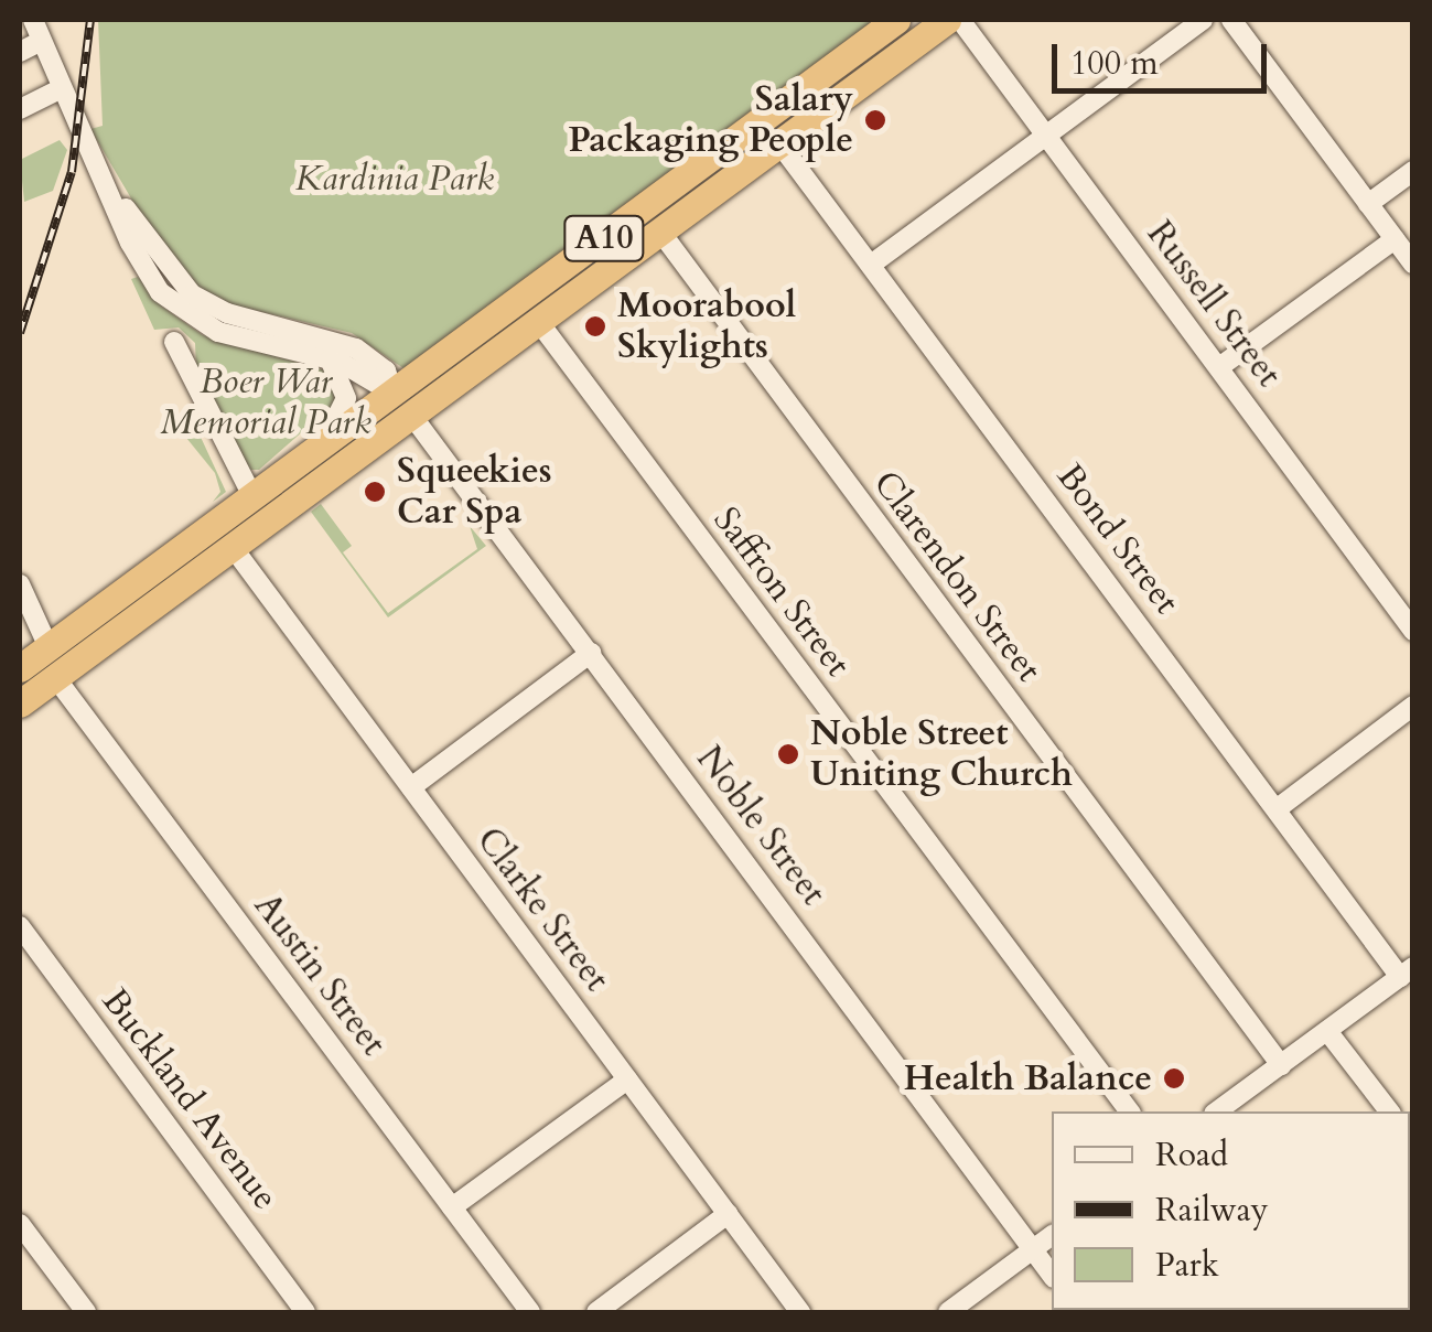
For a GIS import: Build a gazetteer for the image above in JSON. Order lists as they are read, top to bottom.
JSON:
{
  "streets": {
    "highway": ["A10"],
    "street": [
      "Russell Street",
      "Bond Street",
      "Clarendon Street",
      "Saffron Street",
      "Noble Street",
      "Clarke Street",
      "Austin Street",
      "Buckland Avenue"
    ]
  },
  "crossings": [
    ["A10", "Bond Street"],
    ["A10", "Clarendon Street"],
    ["A10", "Saffron Street"],
    ["A10", "Noble Street"],
    ["A10", "Clarke Street"],
    ["A10", "Austin Street"]
  ],
  "parks": ["Kardinia Park", "Boer War Memorial Park"],
  "places": [
    "Salary Packaging People",
    "Moorabool Skylights",
    "Squeekies Car Spa",
    "Noble Street Uniting Church",
    "Health Balance"
  ],
  "legend": ["Road", "Railway", "Park"],
  "scale_bar": "100 m"
}
